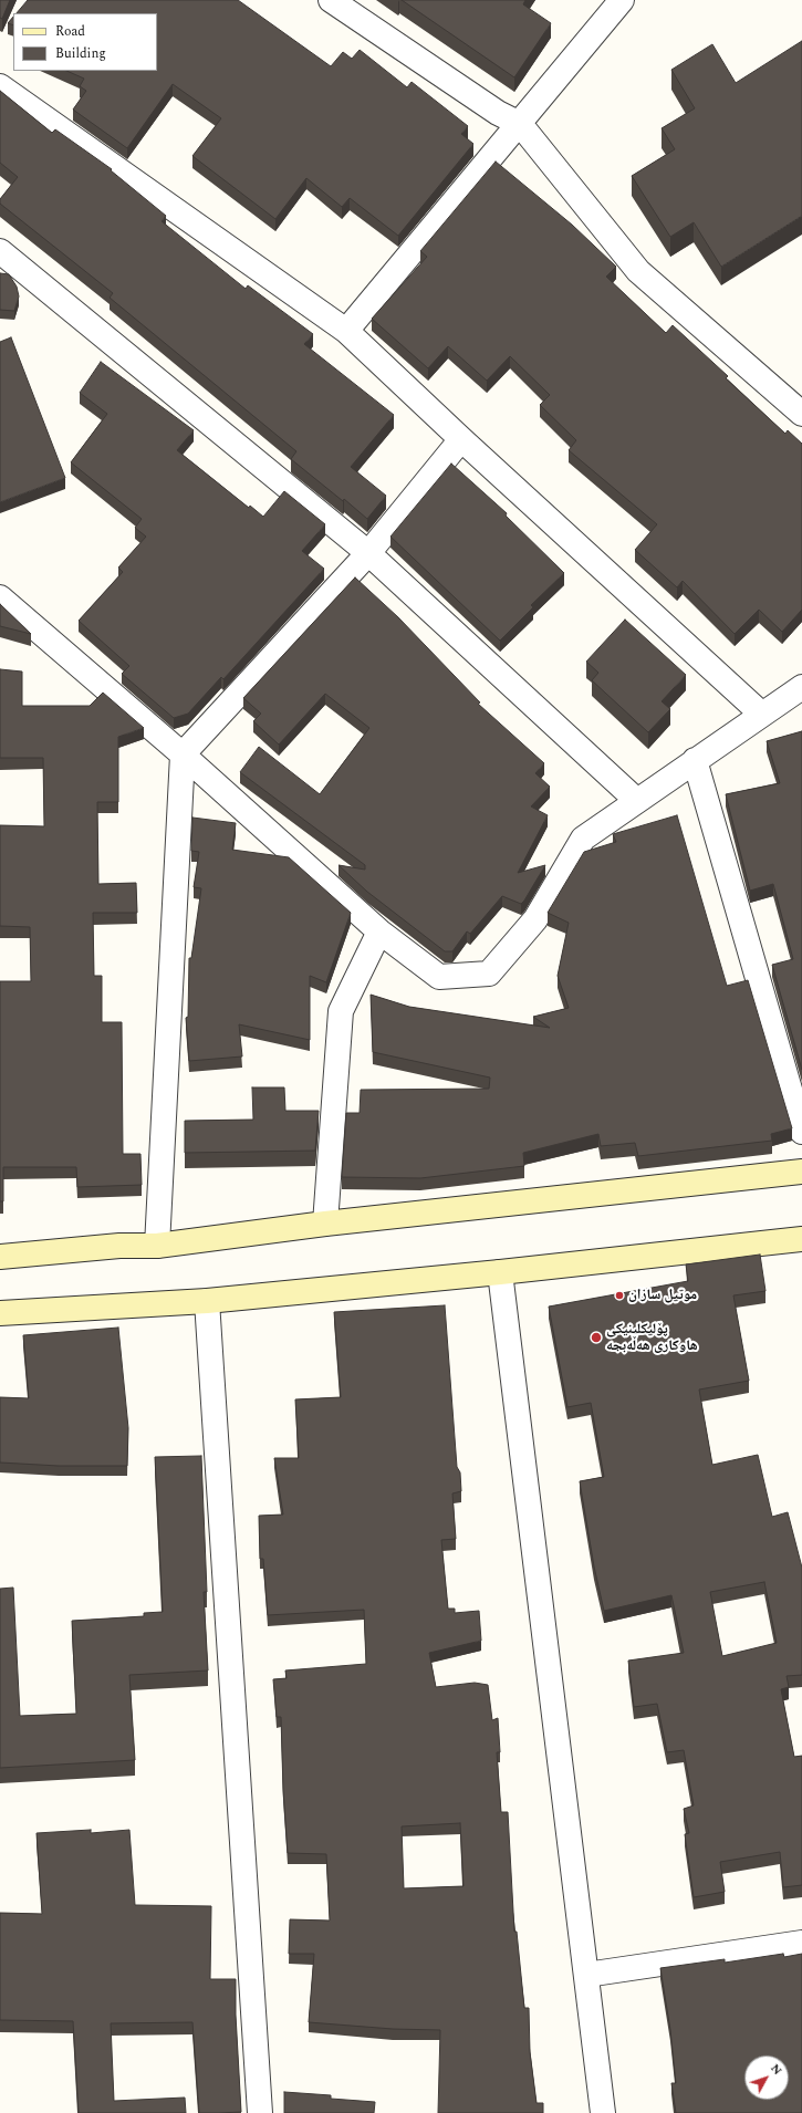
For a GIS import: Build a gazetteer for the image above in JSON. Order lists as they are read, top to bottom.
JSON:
{
  "places": ["موتيل سازان", "پۆلیکلینیکی هاوکاری هەڵەبجە"],
  "legend": ["Road", "Building"],
  "north": "top right"
}
